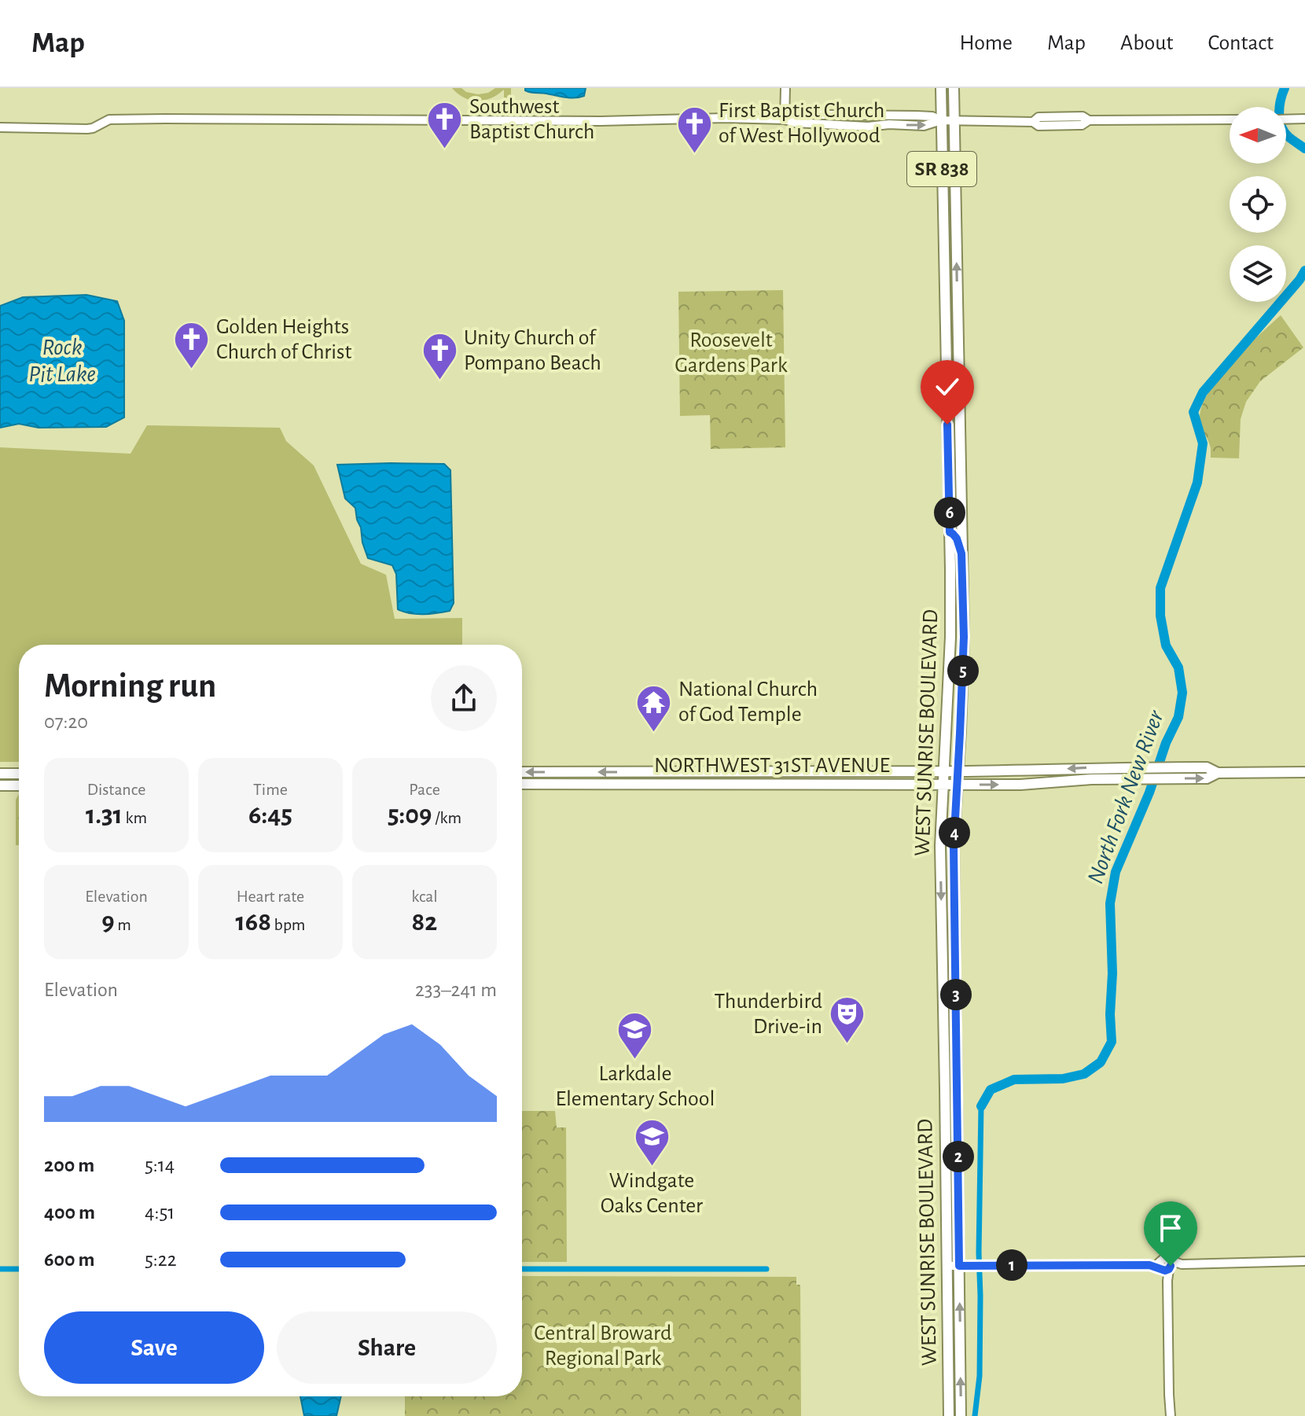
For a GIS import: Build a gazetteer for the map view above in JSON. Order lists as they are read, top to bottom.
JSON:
{
  "streets": {
    "main road": ["SR 838", "WEST SUNRISE BOULEVARD", "NORTHWEST 31ST AVENUE"]
  },
  "crossings": [
    ["WEST SUNRISE BOULEVARD", "NORTHWEST 31ST AVENUE"]
  ],
  "water": ["Rock Pit Lake", "North Fork New River"],
  "parks": ["Roosevelt Gardens Park", "Central Broward Regional Park"],
  "places": {
    "church": [
      "Southwest Baptist Church",
      "First Baptist Church of West Hollywood",
      "Golden Heights Church of Christ",
      "Unity Church of Pompano Beach"
    ],
    "temple": ["National Church of God Temple"],
    "theatre": ["Thunderbird Drive-in"],
    "school or university": ["Larkdale Elementary School", "Windgate Oaks Center"]
  },
  "north": "left",
  "page": {
    "header": "Map",
    "nav": [
      "Home",
      "Map",
      "About",
      "Contact"
    ],
    "pins": [
      "6",
      "5",
      "4",
      "3",
      "2",
      "1"
    ],
    "heading": ["Morning run", "07:20"],
    "stats": [
      ["Distance", "1.31 km"],
      ["Time", "6:45"],
      ["Pace", "5:09 /km"],
      ["Elevation", "9 m"],
      ["Heart rate", "168 bpm"],
      ["kcal", "82"]
    ],
    "chart": ["Elevation", "233–241 m"],
    "list": [
      {
        "name": "200 m",
        "note": "5:14"
      },
      {
        "name": "400 m",
        "note": "4:51"
      },
      {
        "name": "600 m",
        "note": "5:22"
      }
    ],
    "buttons": ["Save", "Share"]
  }
}
